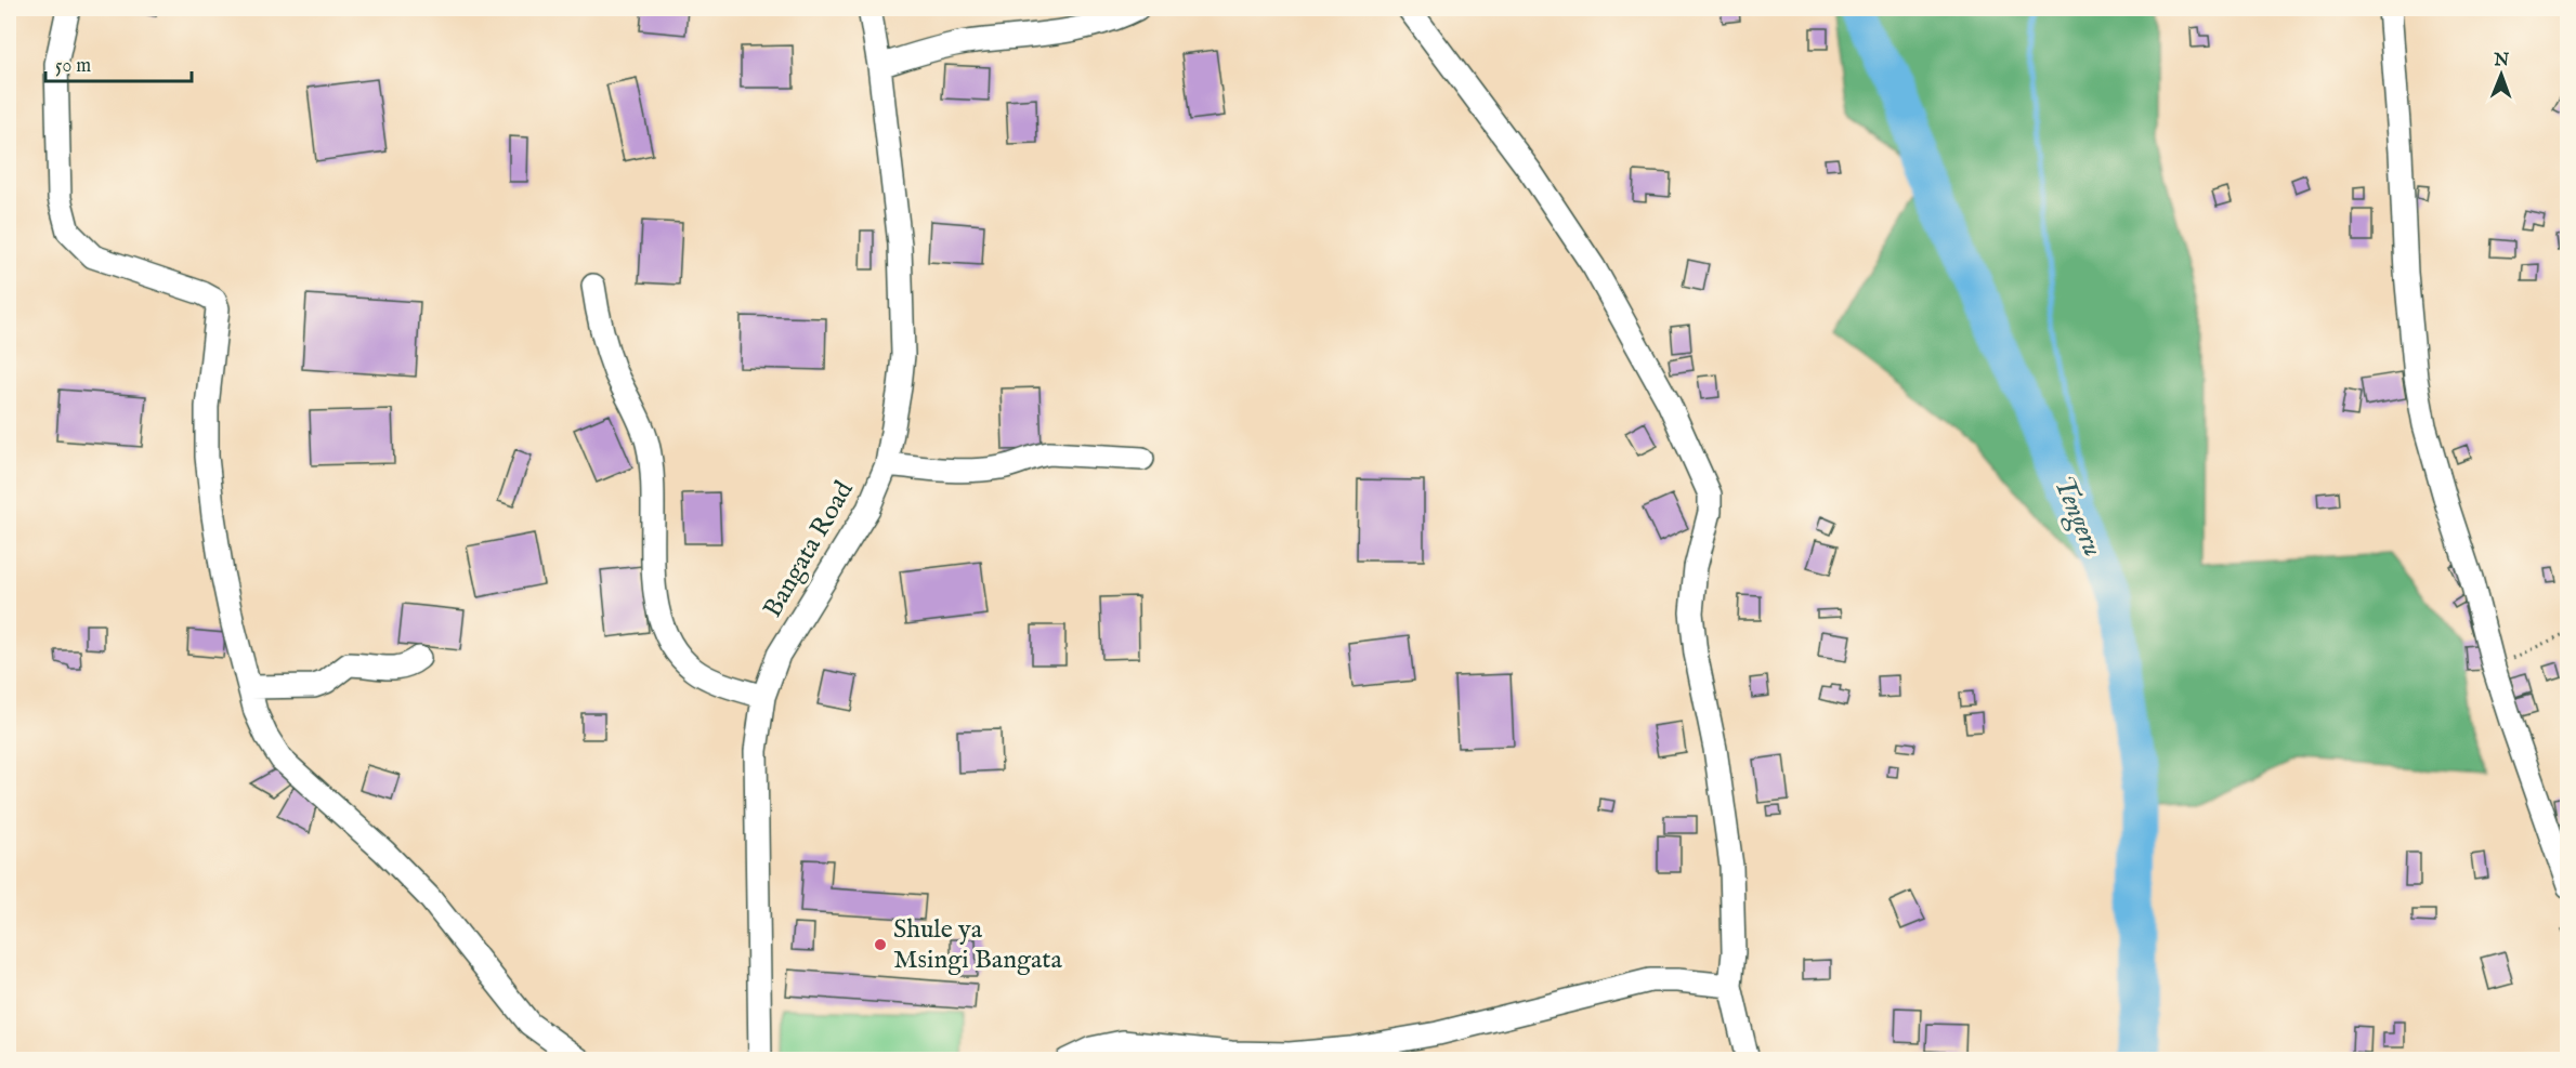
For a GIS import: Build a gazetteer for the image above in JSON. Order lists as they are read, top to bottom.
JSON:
{
  "streets": {
    "street": ["Bangata Road"]
  },
  "water": ["Tengeru"],
  "places": ["Shule ya Msingi Bangata"],
  "scale_bar": "50 m",
  "north": "top"
}
